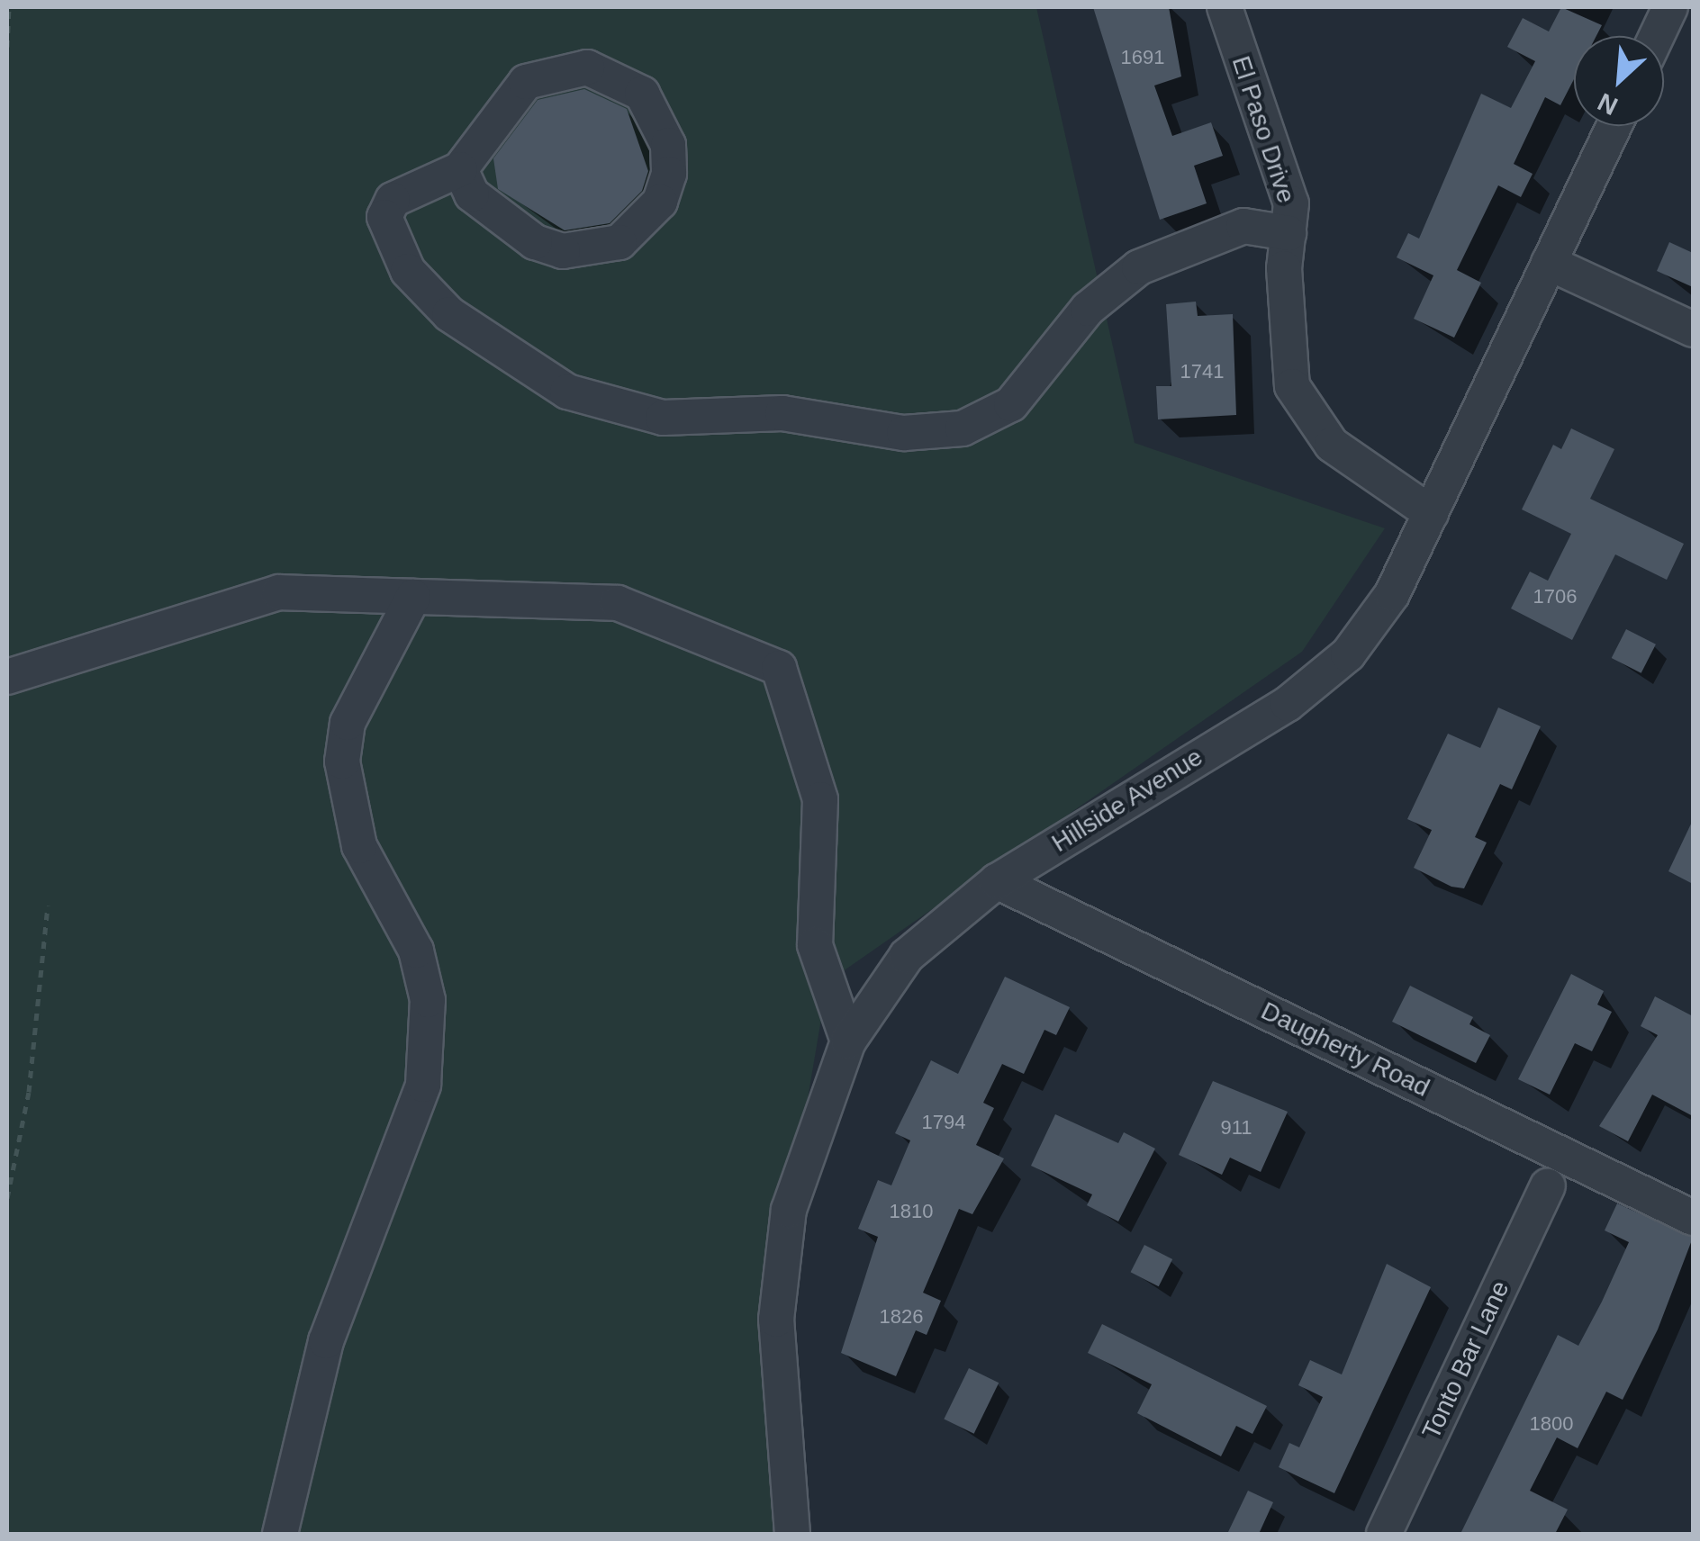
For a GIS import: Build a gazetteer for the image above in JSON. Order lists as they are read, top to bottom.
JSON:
{
  "streets": {
    "street": [
      "El Paso Drive",
      "Hillside Avenue",
      "Daugherty Road",
      "Tonto Bar Lane"
    ]
  },
  "crossings": [
    ["El Paso Drive", "Hillside Avenue"],
    ["Hillside Avenue", "Daugherty Road"]
  ],
  "house_numbers": [
    "1691",
    "1741",
    "1706",
    "1794",
    "911",
    "1810",
    "1826",
    "1800"
  ],
  "north": "bottom left"
}
